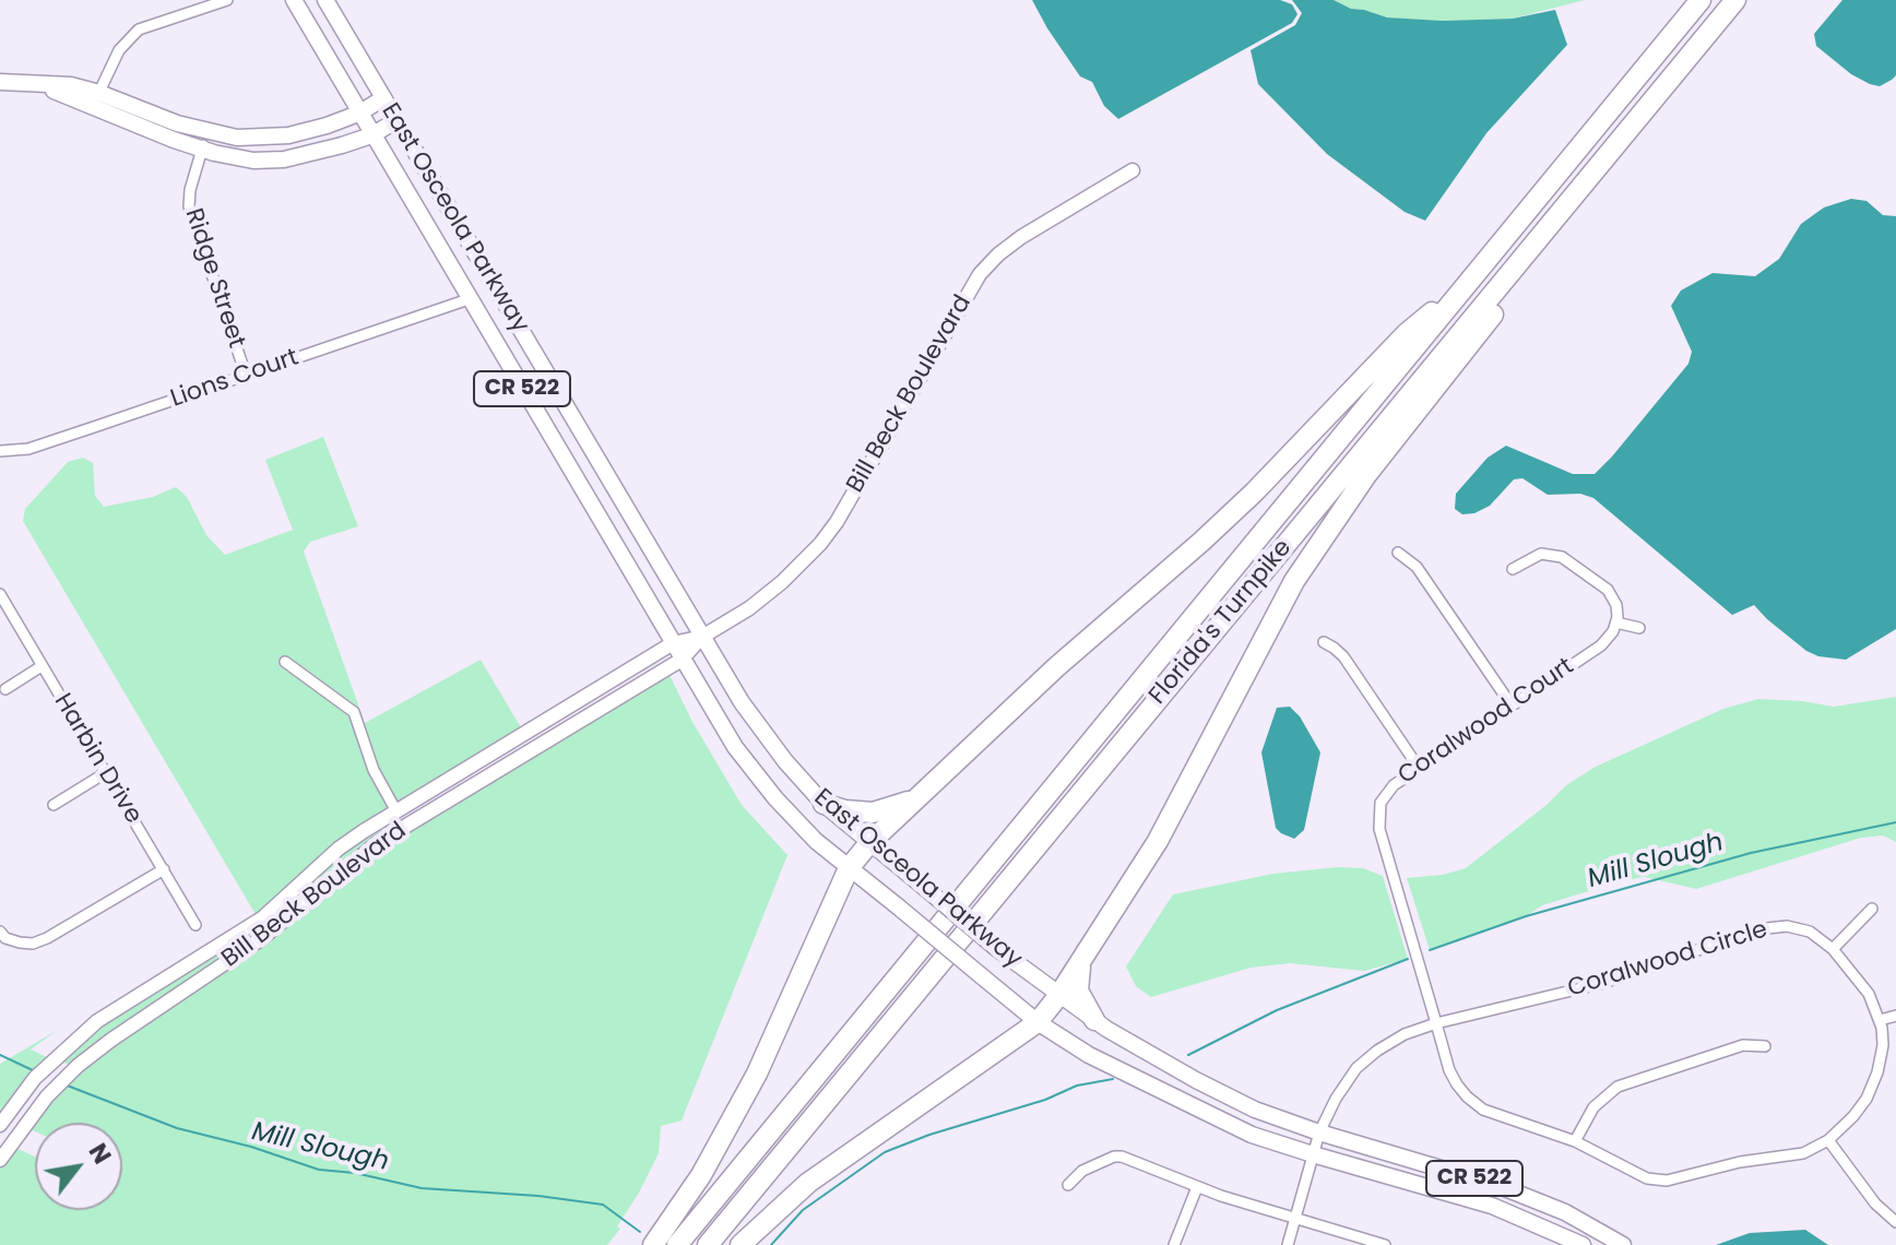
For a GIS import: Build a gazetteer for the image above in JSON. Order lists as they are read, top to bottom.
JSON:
{
  "streets": {
    "highway": ["Florida's Turnpike"],
    "main road": ["East Osceola Parkway", "CR 522"],
    "street": [
      "Ridge Street",
      "Lions Court",
      "Bill Beck Boulevard",
      "Coralwood Court",
      "Harbin Drive",
      "Coralwood Circle"
    ]
  },
  "crossings": [
    ["East Osceola Parkway", "Lions Court"],
    ["East Osceola Parkway", "Bill Beck Boulevard"],
    ["East Osceola Parkway", "Coralwood Circle"],
    ["Ridge Street", "Lions Court"],
    ["Coralwood Court", "Coralwood Circle"]
  ],
  "water": ["Mill Slough"],
  "north": "top right"
}
